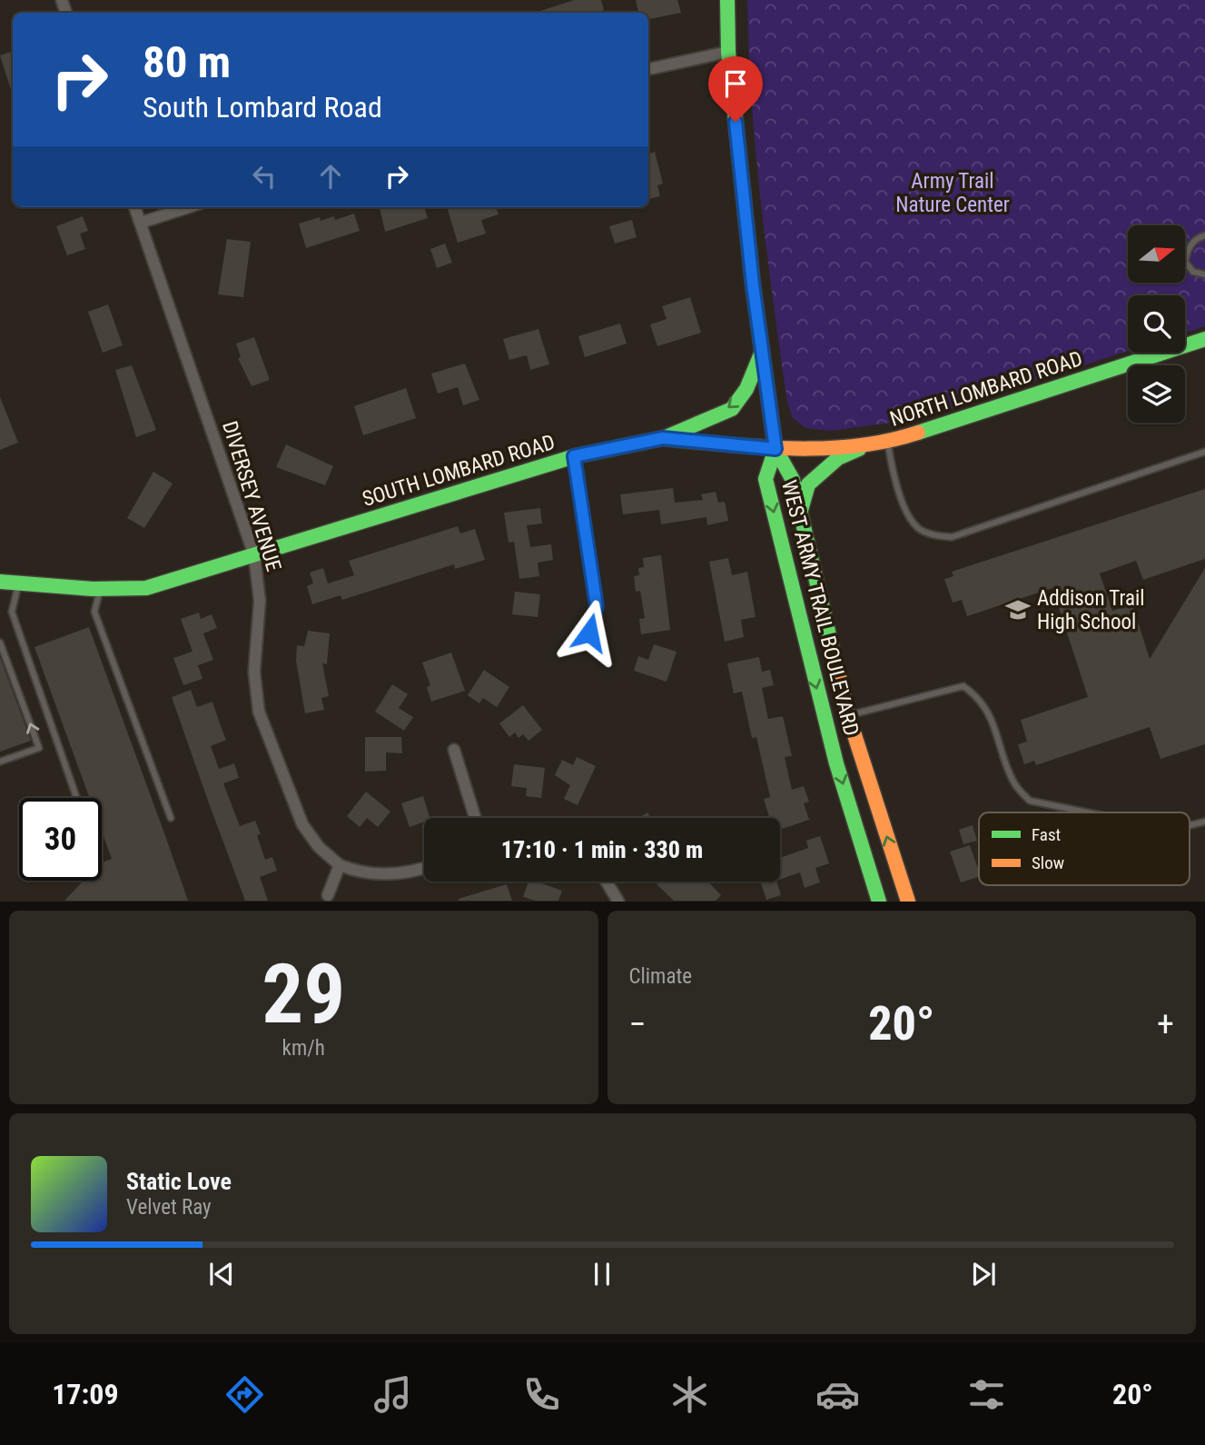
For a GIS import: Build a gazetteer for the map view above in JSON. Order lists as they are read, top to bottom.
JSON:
{
  "streets": {
    "main road": ["NORTH LOMBARD ROAD", "SOUTH LOMBARD ROAD", "WEST ARMY TRAIL BOULEVARD"],
    "street": ["DIVERSEY AVENUE"]
  },
  "crossings": [
    ["NORTH LOMBARD ROAD", "SOUTH LOMBARD ROAD"],
    ["NORTH LOMBARD ROAD", "WEST ARMY TRAIL BOULEVARD"],
    ["SOUTH LOMBARD ROAD", "DIVERSEY AVENUE"],
    ["SOUTH LOMBARD ROAD", "WEST ARMY TRAIL BOULEVARD"]
  ],
  "parks": ["Army Trail Nature Center"],
  "places": {
    "school or university": ["Addison Trail High School"]
  },
  "legend": ["Fast", "Slow"],
  "north": "right",
  "page": {
    "turn": ["80 m", "South Lombard Road"],
    "limit": "30",
    "trip": "17:10 · 1 min · 330 m",
    "tile": [
      ["29", "km/h"],
      "Climate"
    ],
    "heat": ["−", "20°", "+"],
    "song": ["Static Love", "Velvet Ray"],
    "tabs": ["17:09", "20°"]
  }
}
